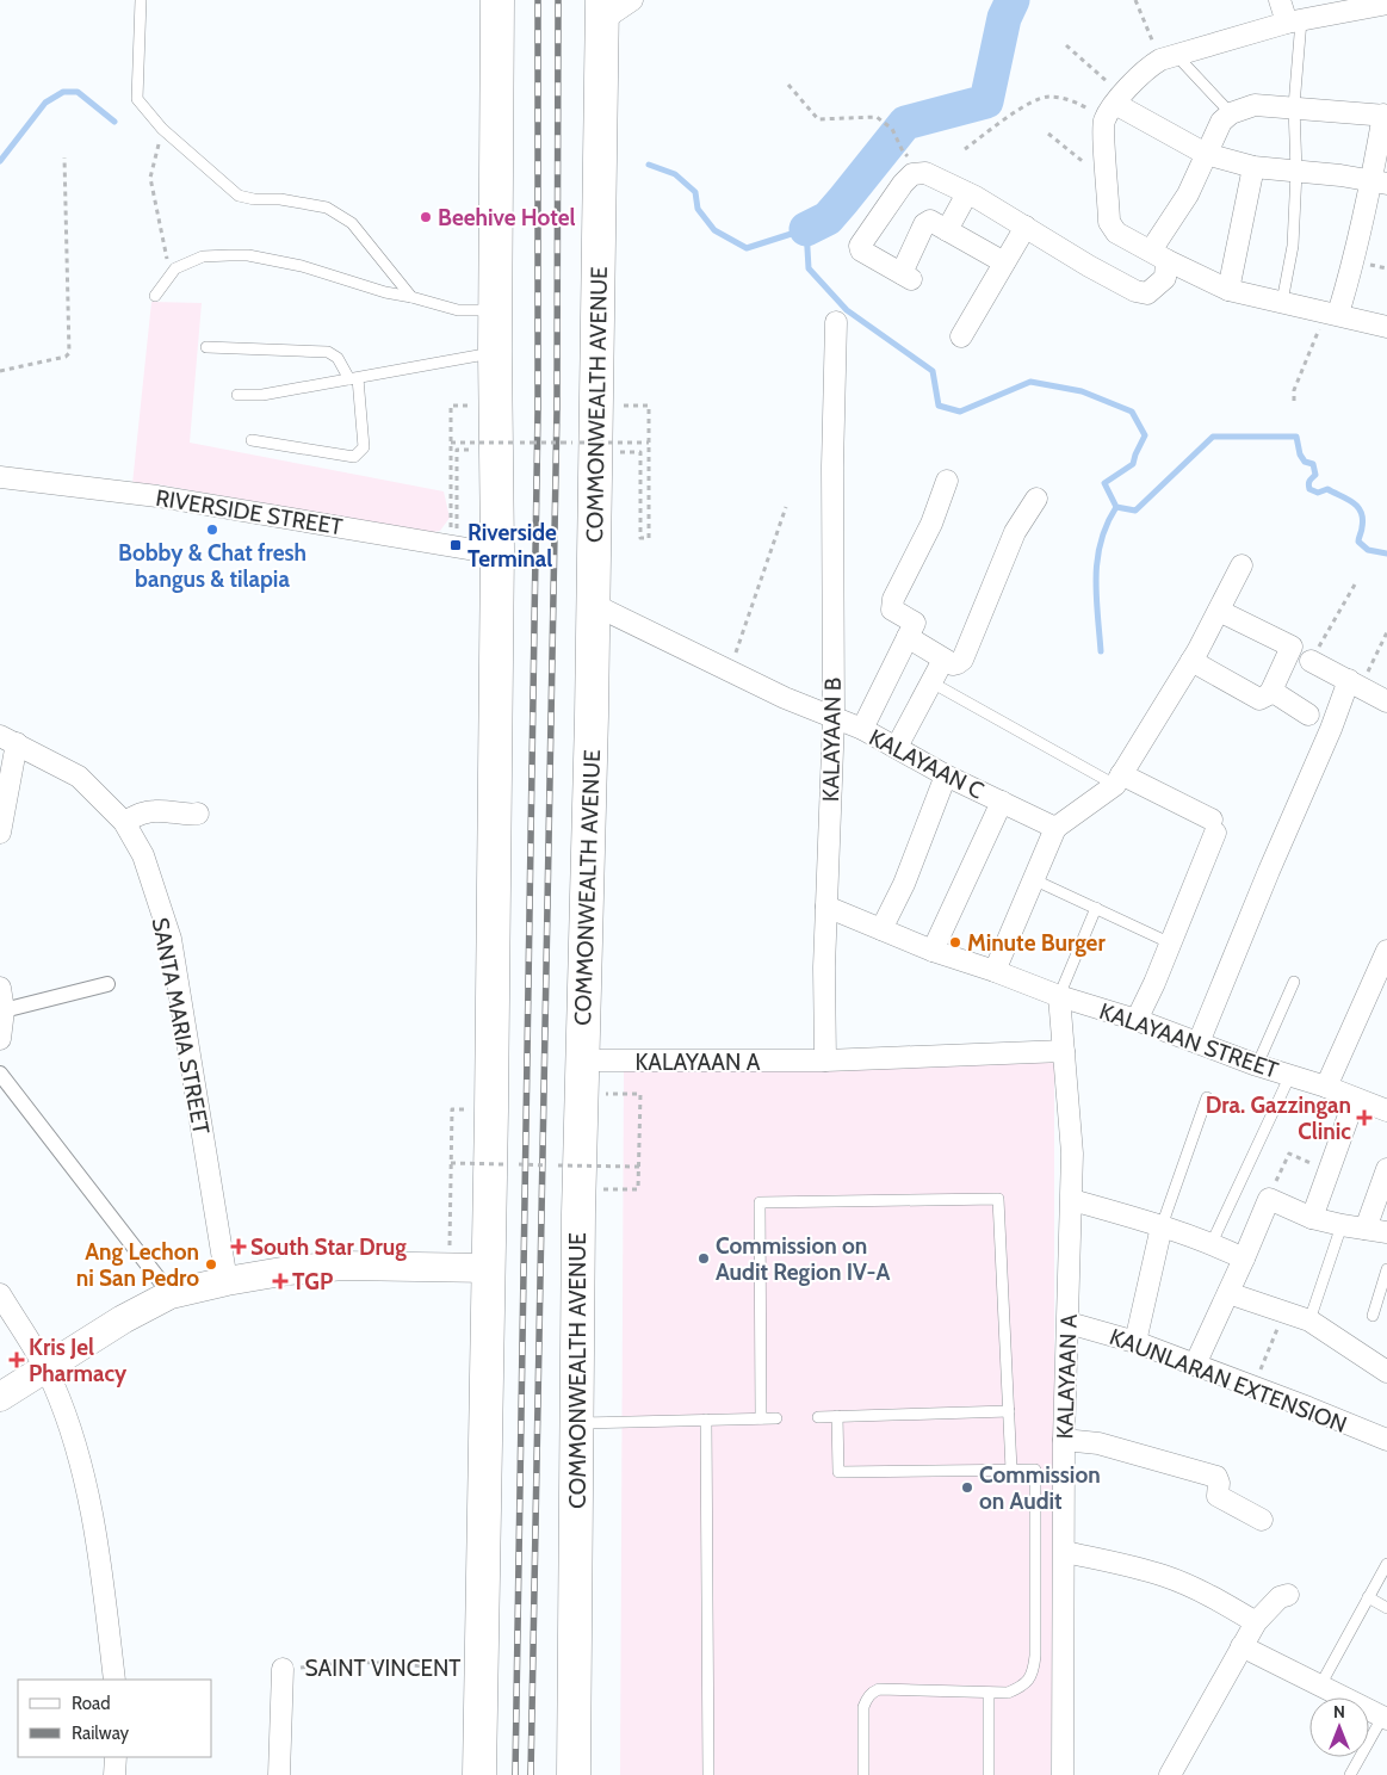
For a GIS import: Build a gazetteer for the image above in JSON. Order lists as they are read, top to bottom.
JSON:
{
  "streets": {
    "main road": ["COMMONWEALTH AVENUE"],
    "street": [
      "RIVERSIDE STREET",
      "KALAYAAN B",
      "KALAYAAN C",
      "SANTA MARIA STREET",
      "KALAYAAN STREET",
      "KALAYAAN A",
      "KAUNLARAN EXTENSION",
      "SAINT VINCENT"
    ]
  },
  "crossings": [
    ["COMMONWEALTH AVENUE", "KALAYAAN C"],
    ["COMMONWEALTH AVENUE", "KALAYAAN A"],
    ["KALAYAAN B", "KALAYAAN C"],
    ["KALAYAAN B", "KALAYAAN A"],
    ["KALAYAAN STREET", "KALAYAAN A"],
    ["KALAYAAN A", "KAUNLARAN EXTENSION"]
  ],
  "places": {
    "other": [
      "Beehive Hotel",
      "Bobby & Chat fresh bangus & tilapia",
      "Minute Burger",
      "Commission on Audit Region IV-A",
      "Ang Lechon ni San Pedro",
      "Commission on Audit"
    ],
    "transit": ["Riverside Terminal"],
    "health": [
      "Dra. Gazzingan Clinic",
      "South Star Drug",
      "TGP",
      "Kris Jel Pharmacy"
    ]
  },
  "legend": ["Road", "Railway"],
  "north": "top"
}
